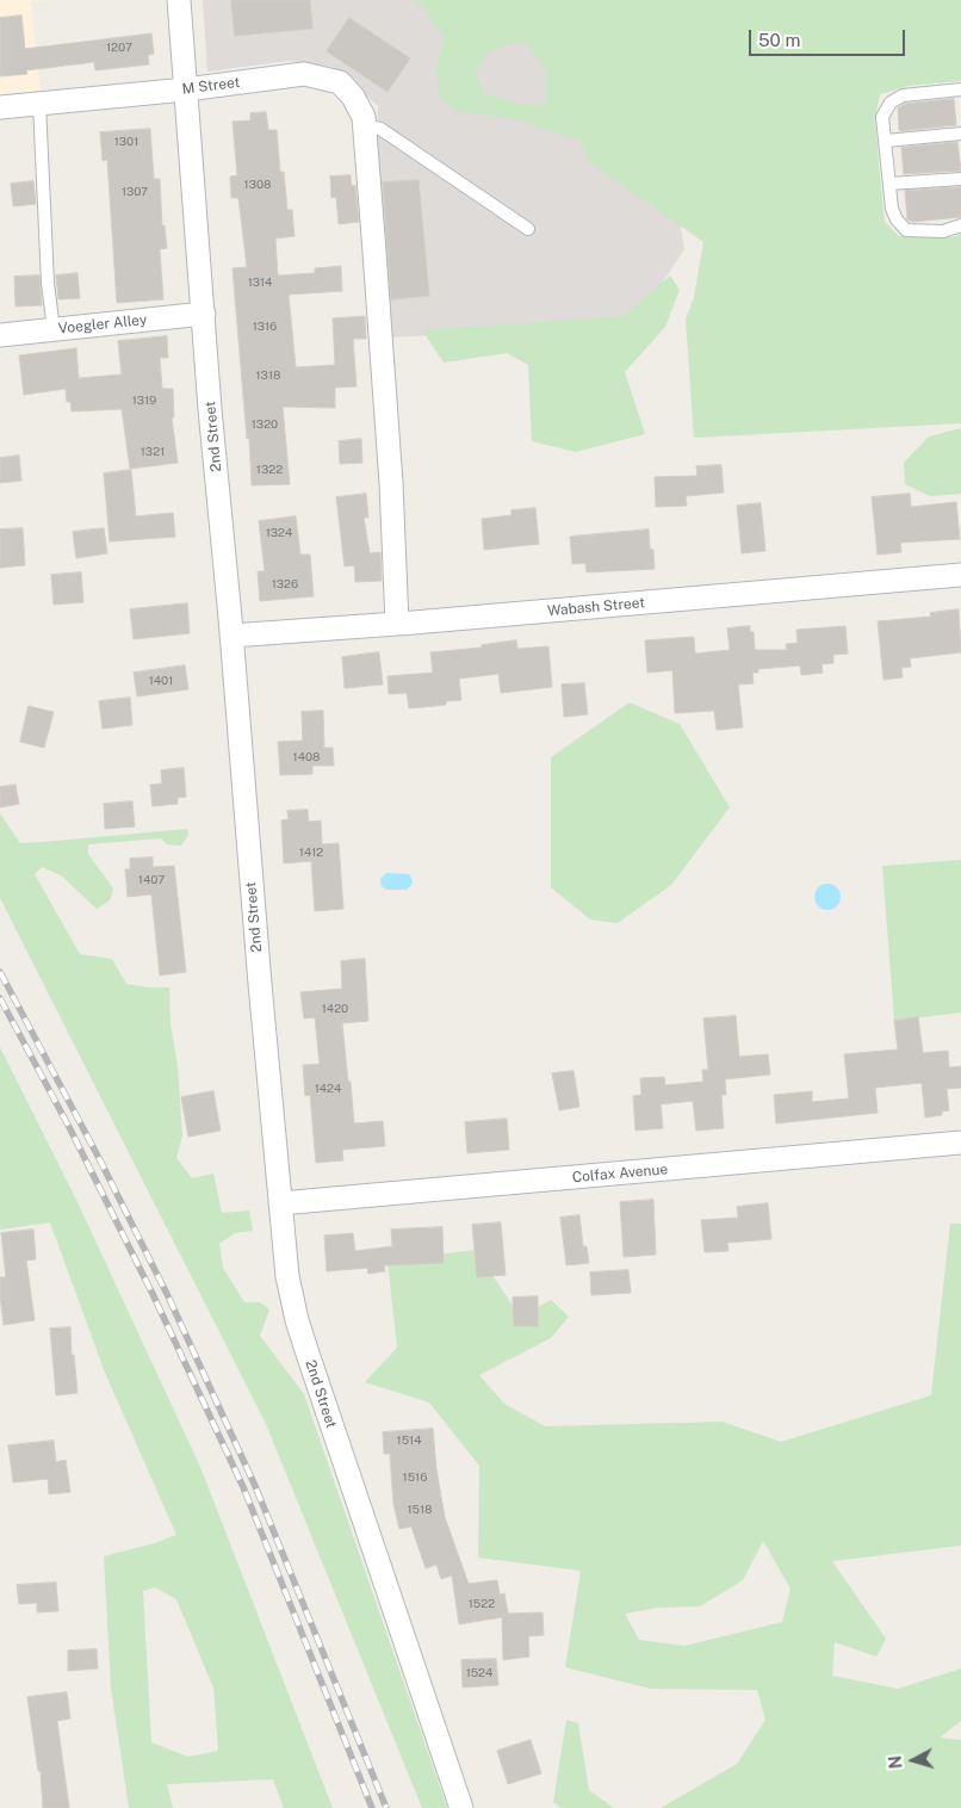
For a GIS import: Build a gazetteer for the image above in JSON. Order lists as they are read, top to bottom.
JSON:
{
  "streets": {
    "street": [
      "M Street",
      "Voegler Alley",
      "2nd Street",
      "Wabash Street",
      "Colfax Avenue"
    ]
  },
  "crossings": [
    ["M Street", "2nd Street"],
    ["M Street", "Wabash Street"],
    ["Voegler Alley", "2nd Street"],
    ["2nd Street", "Wabash Street"],
    ["2nd Street", "Colfax Avenue"]
  ],
  "house_numbers": [
    "1207",
    "1301",
    "1308",
    "1307",
    "1314",
    "1316",
    "1318",
    "1319",
    "1320",
    "1321",
    "1322",
    "1324",
    "1326",
    "1401",
    "1408",
    "1412",
    "1407",
    "1420",
    "1424",
    "1514",
    "1516",
    "1518",
    "1522",
    "1524"
  ],
  "scale_bar": "50 m",
  "north": "left"
}
